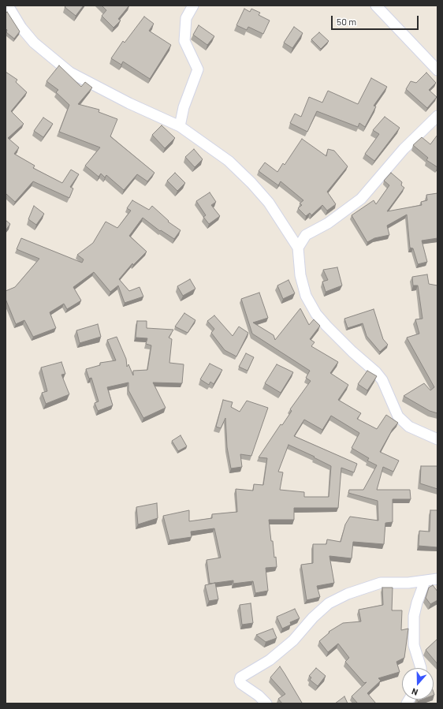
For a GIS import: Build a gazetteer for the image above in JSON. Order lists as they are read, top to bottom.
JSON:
{
  "scale_bar": "50 m",
  "north": "bottom"
}
